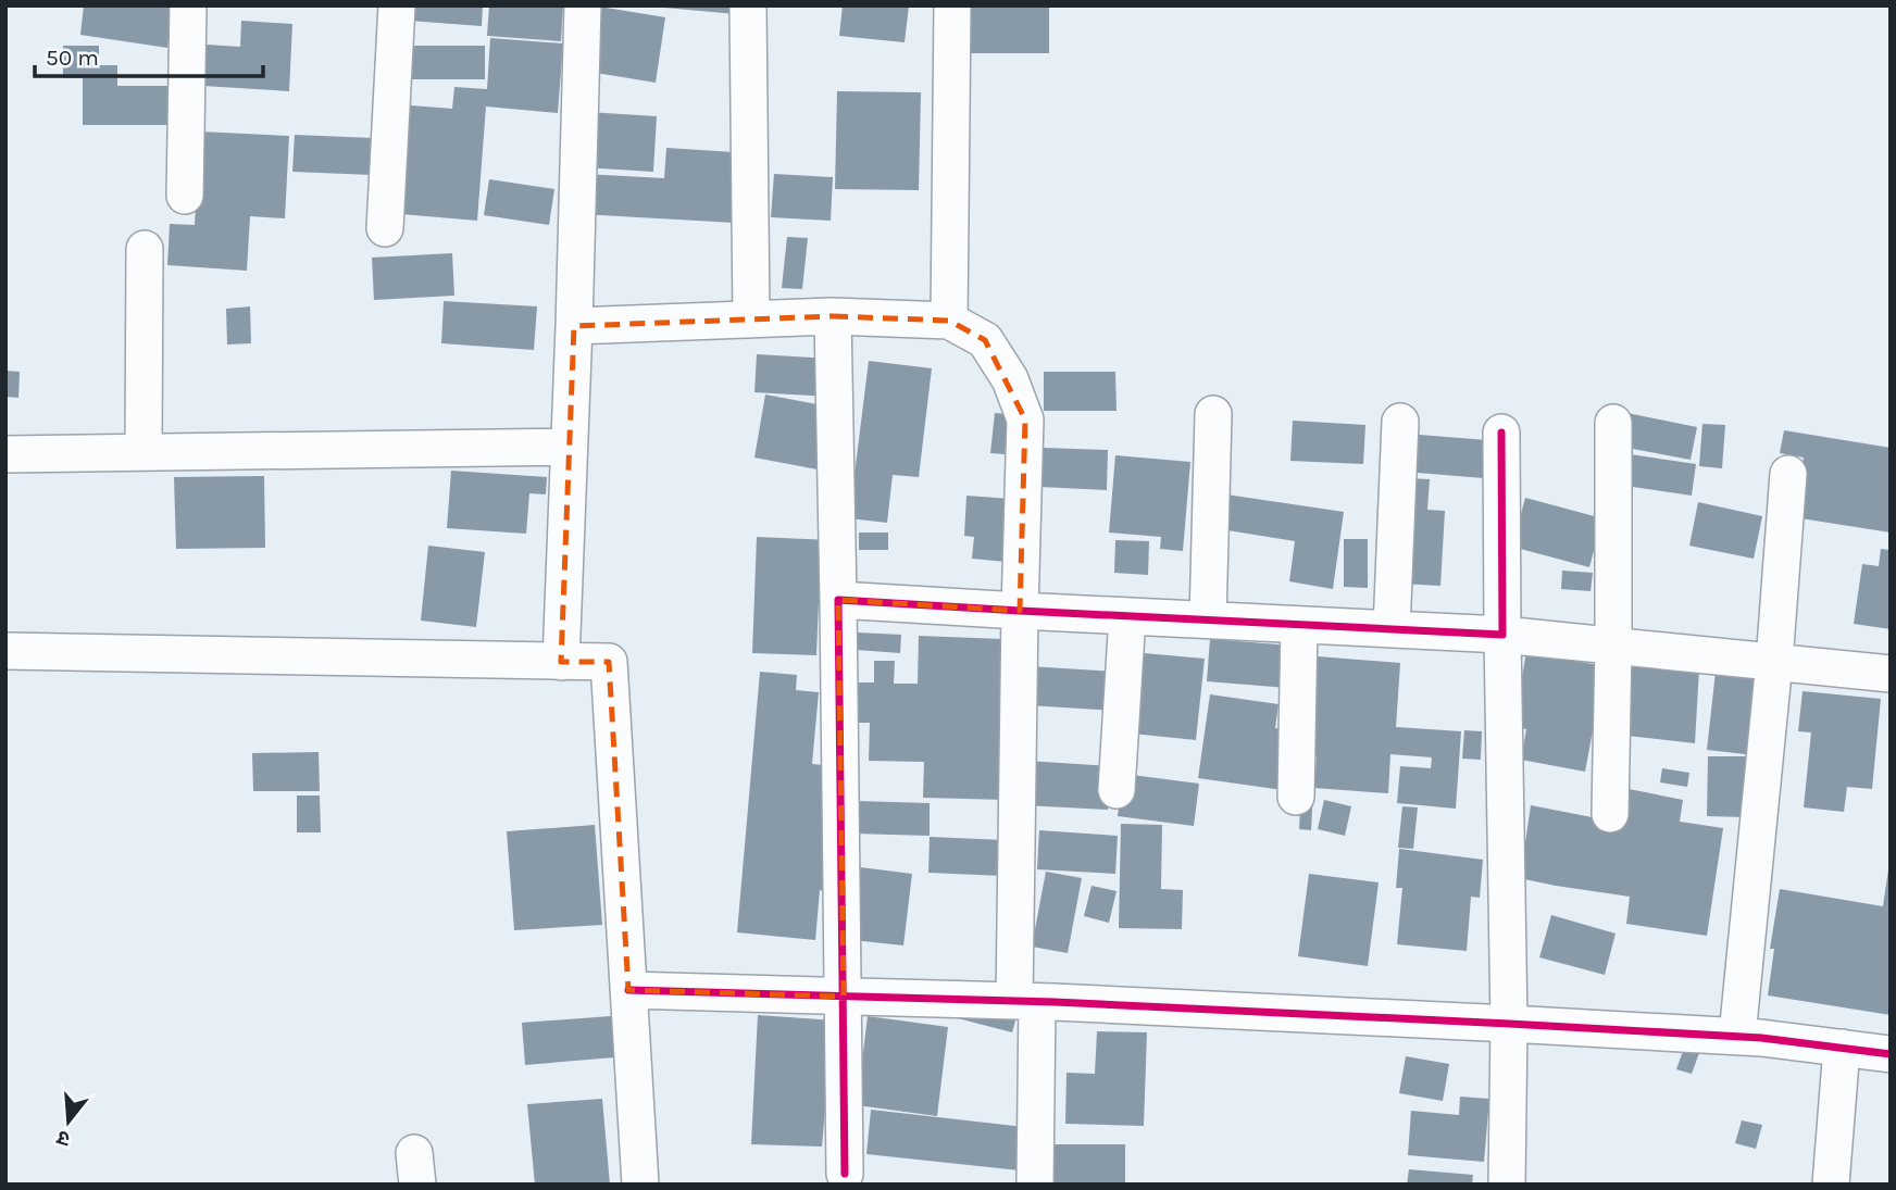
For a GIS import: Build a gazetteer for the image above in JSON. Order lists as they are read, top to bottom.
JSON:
{
  "scale_bar": "50 m",
  "north": "bottom"
}
